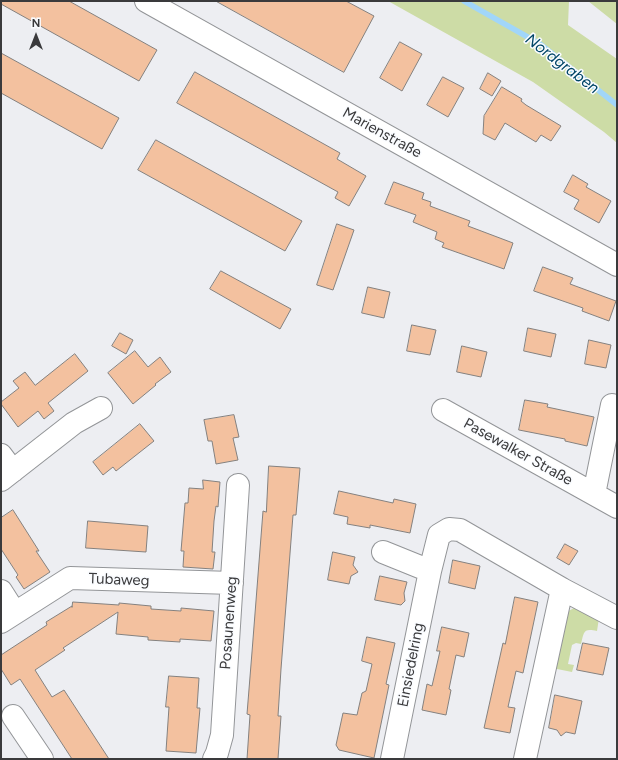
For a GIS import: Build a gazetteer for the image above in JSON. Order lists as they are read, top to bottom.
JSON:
{
  "streets": {
    "street": [
      "Marienstraße",
      "Pasewalker Straße",
      "Tubaweg",
      "Posaunenweg",
      "Einsiedelring"
    ]
  },
  "crossings": [
    ["Tubaweg", "Posaunenweg"]
  ],
  "water": ["Nordgraben"],
  "north": "top"
}
